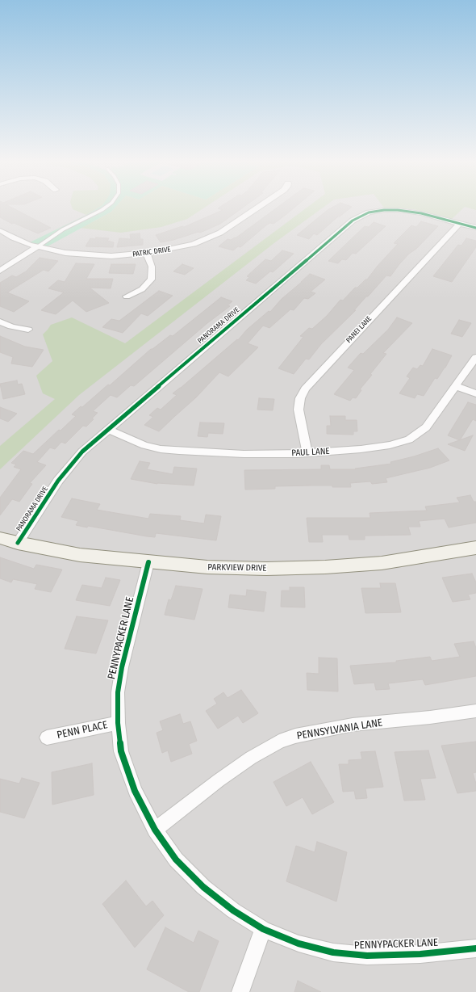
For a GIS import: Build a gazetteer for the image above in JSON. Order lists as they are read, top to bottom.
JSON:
{
  "streets": {
    "street": [
      "PATRIC DRIVE",
      "PANORAMA DRIVE",
      "PANEI LANE",
      "PAUL LANE",
      "PARKVIEW DRIVE",
      "PENNYPACKER LANE",
      "PENNSYLVANIA LANE",
      "PENN PLACE"
    ]
  },
  "crossings": [
    ["PANORAMA DRIVE", "PANEI LANE"],
    ["PANORAMA DRIVE", "PAUL LANE"],
    ["PANORAMA DRIVE", "PARKVIEW DRIVE"],
    ["PANEI LANE", "PAUL LANE"],
    ["PARKVIEW DRIVE", "PENNYPACKER LANE"],
    ["PENNYPACKER LANE", "PENNSYLVANIA LANE"],
    ["PENNYPACKER LANE", "PENN PLACE"]
  ]
}
